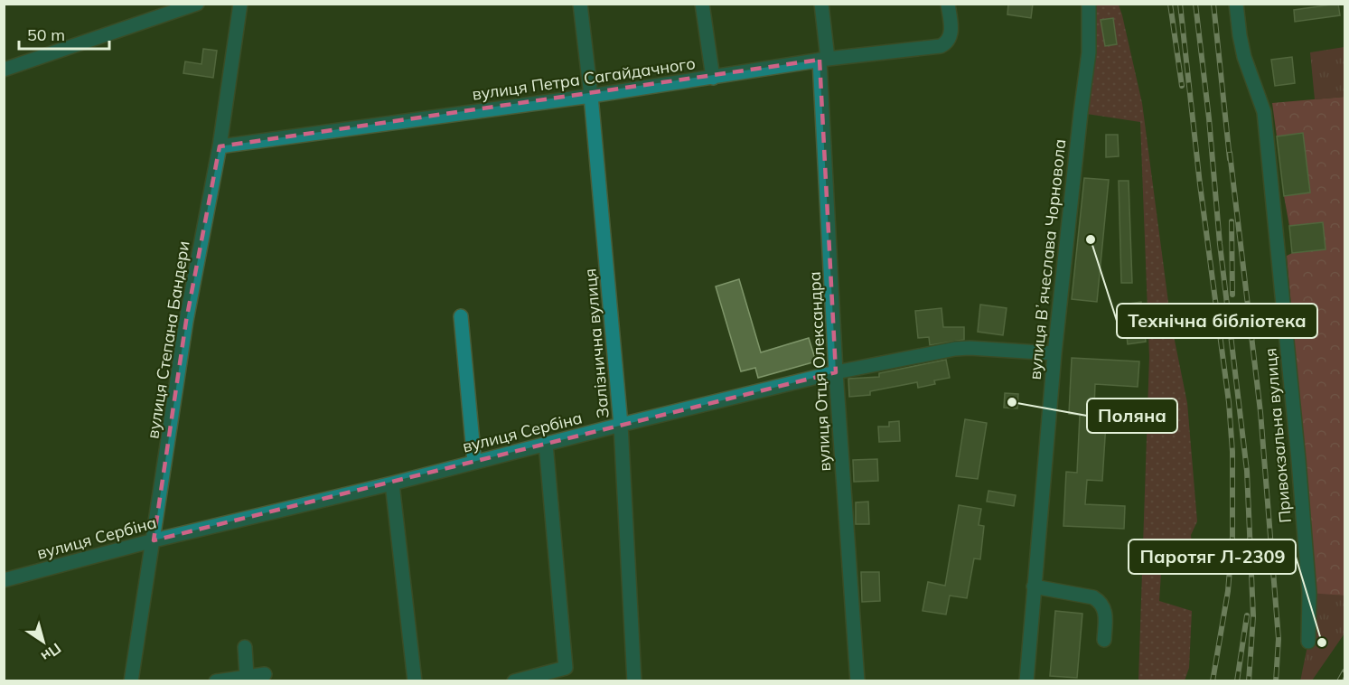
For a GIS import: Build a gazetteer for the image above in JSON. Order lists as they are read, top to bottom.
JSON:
{
  "streets": {
    "street": [
      "вулиця Петра Сагайдачного",
      "вулиця Вʼячеслава Чорновола",
      "вулиця Степана Бандери",
      "Залізнична вулиця",
      "вулиця Отця Олександра",
      "вулиця Сербіна",
      "Привокзальна вулиця"
    ]
  },
  "crossings": [
    ["вулиця Петра Сагайдачного", "вулиця Степана Бандери"],
    ["вулиця Петра Сагайдачного", "Залізнична вулиця"],
    ["вулиця Петра Сагайдачного", "вулиця Отця Олександра"],
    ["вулиця Вʼячеслава Чорновола", "вулиця Сербіна"],
    ["вулиця Степана Бандери", "вулиця Сербіна"],
    ["Залізнична вулиця", "вулиця Сербіна"],
    ["вулиця Отця Олександра", "вулиця Сербіна"]
  ],
  "places": ["Технічна бібліотека", "Поляна", "Паротяг Л-2309"],
  "scale_bar": "50 m",
  "north": "bottom right"
}
